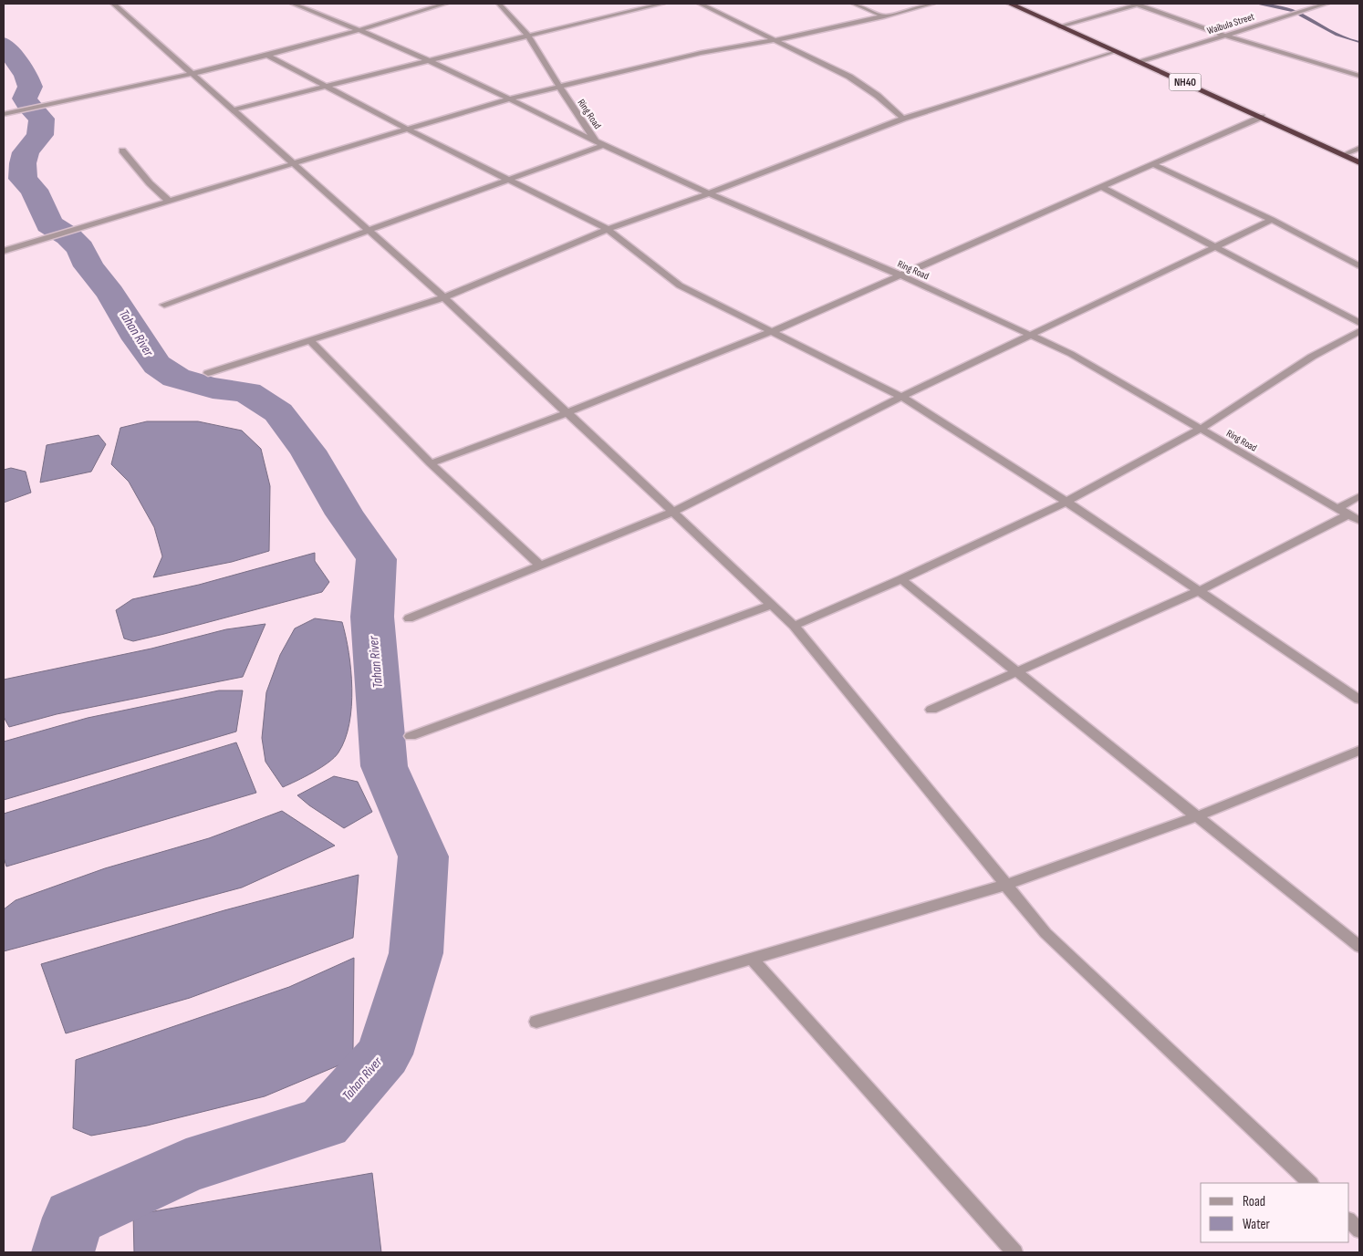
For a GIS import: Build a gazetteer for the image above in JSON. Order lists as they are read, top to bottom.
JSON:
{
  "streets": {
    "highway": ["NH40"],
    "street": ["Waibula Street", "Ring Road"]
  },
  "crossings": [
    ["Waibula Street", "NH40"]
  ],
  "water": ["Tahan River"],
  "legend": ["Road", "Water"]
}
